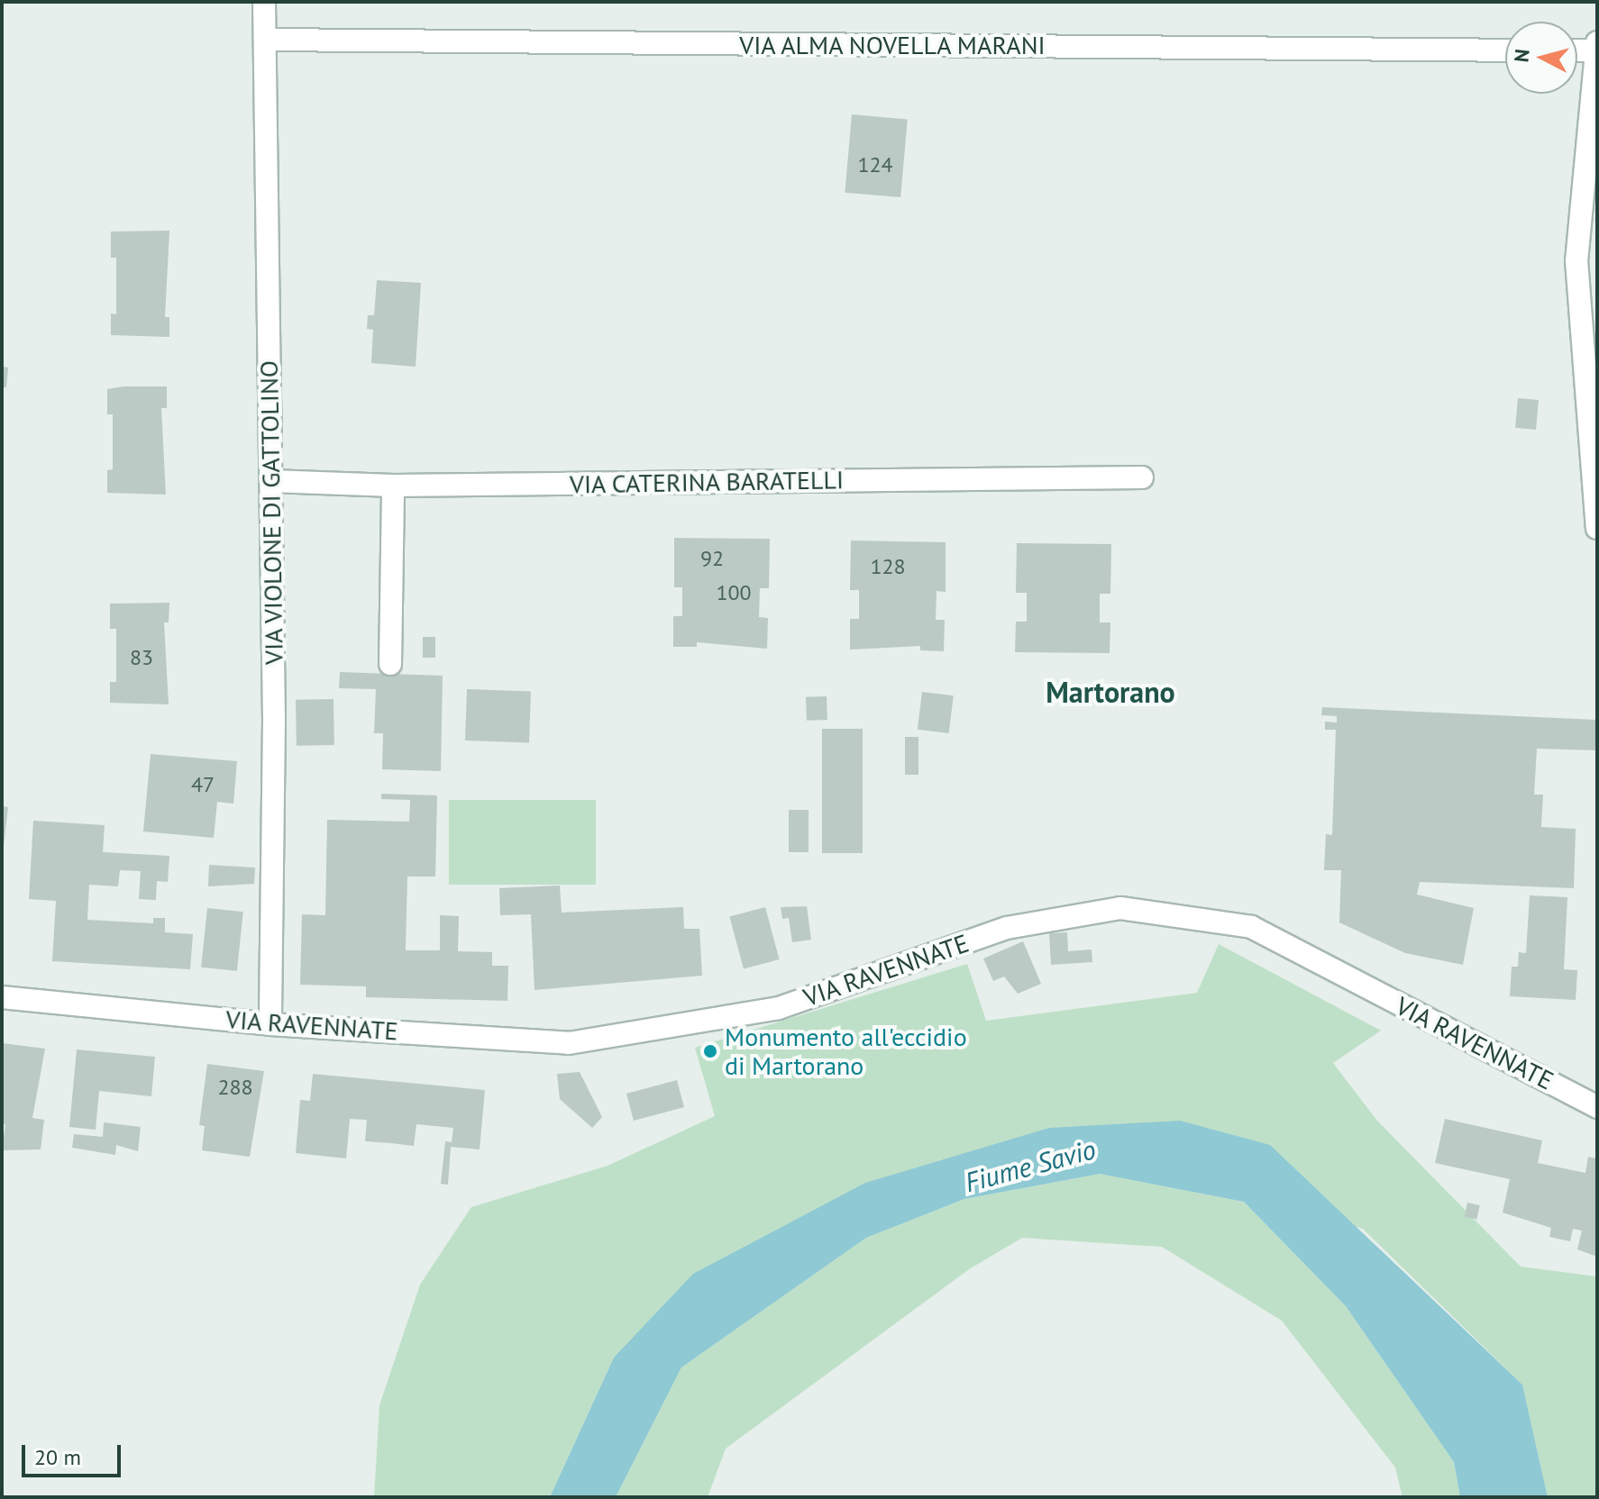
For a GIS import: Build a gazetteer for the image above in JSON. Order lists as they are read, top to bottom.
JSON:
{
  "streets": {
    "street": [
      "VIA ALMA NOVELLA MARANI",
      "VIA CATERINA BARATELLI",
      "VIA VIOLONE DI GATTOLINO",
      "VIA RAVENNATE"
    ]
  },
  "crossings": [
    ["VIA ALMA NOVELLA MARANI", "VIA VIOLONE DI GATTOLINO"],
    ["VIA CATERINA BARATELLI", "VIA VIOLONE DI GATTOLINO"],
    ["VIA VIOLONE DI GATTOLINO", "VIA RAVENNATE"]
  ],
  "districts": ["Martorano"],
  "water": ["Fiume Savio"],
  "places": ["Monumento all'eccidio di Martorano"],
  "house_numbers": [
    "124",
    "92",
    "128",
    "100",
    "83",
    "47",
    "288"
  ],
  "scale_bar": "20 m",
  "north": "left"
}
